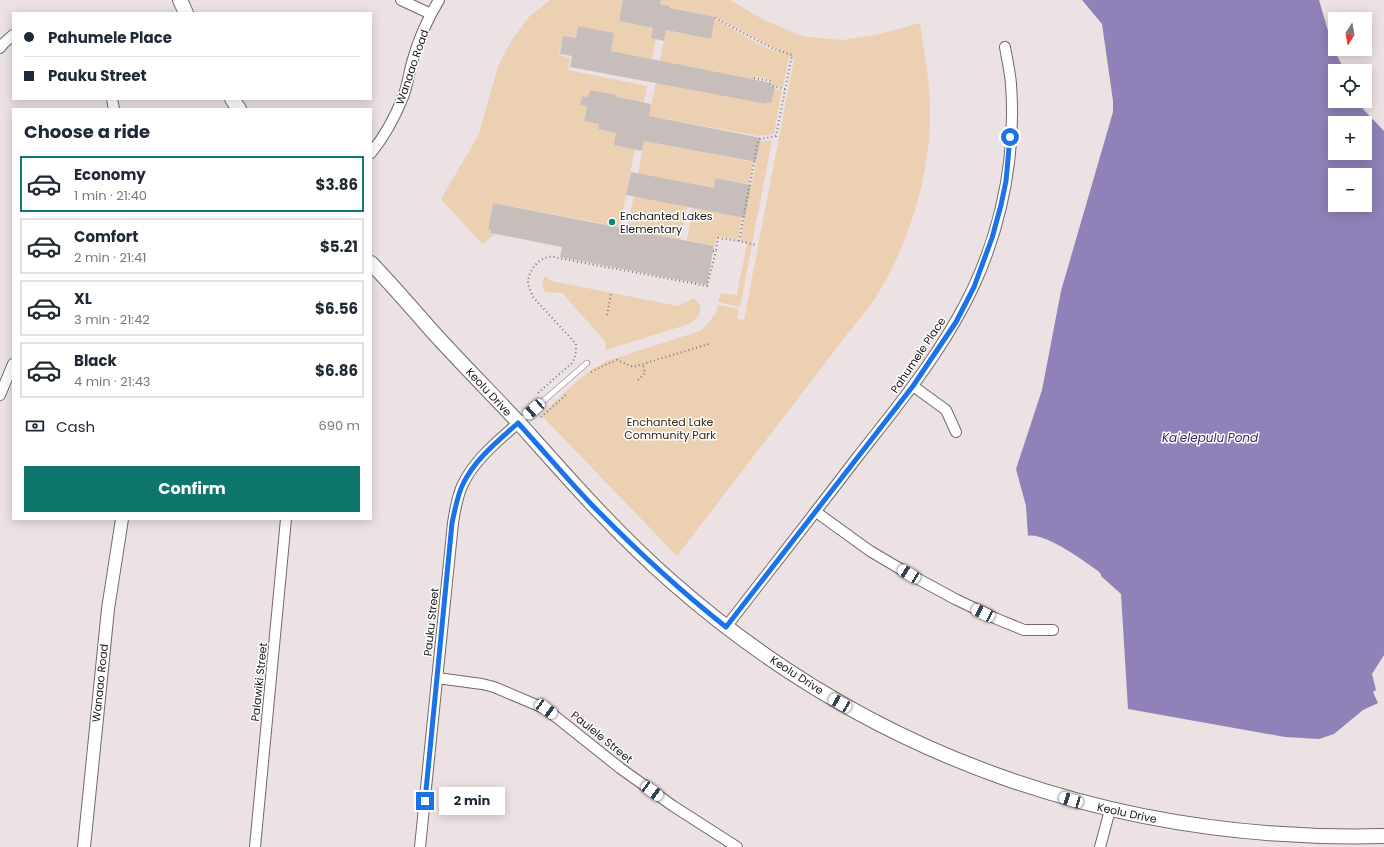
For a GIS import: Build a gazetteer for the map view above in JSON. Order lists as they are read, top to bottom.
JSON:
{
  "streets": {
    "main road": ["Keolu Drive"],
    "street": [
      "Wanaao Road",
      "Pahumele Place",
      "Pauku Street",
      "Palawiki Street",
      "Paulele Street"
    ]
  },
  "crossings": [
    ["Pahumele Place", "Keolu Drive"],
    ["Keolu Drive", "Pauku Street"],
    ["Pauku Street", "Paulele Street"]
  ],
  "water": ["Kaʻelepulu Pond"],
  "parks": ["Enchanted Lake Community Park"],
  "places": ["Enchanted Lakes Elementary"],
  "north": "bottom",
  "page": {
    "map_buttons": ["+", "−"],
    "banner": ["Pahumele Place", "Pauku Street"],
    "heading": "Choose a ride",
    "list": [
      {
        "name": "Economy",
        "note": "1 min · 21:40",
        "value": "$3.86"
      },
      {
        "name": "Comfort",
        "note": "2 min · 21:41",
        "value": "$5.21"
      },
      {
        "name": "XL",
        "note": "3 min · 21:42",
        "value": "$6.56"
      },
      {
        "name": "Black",
        "note": "4 min · 21:43",
        "value": "$6.86"
      }
    ],
    "pay": ["Cash", "690 m"],
    "buttons": "Confirm",
    "bubble": "2 min"
  }
}
